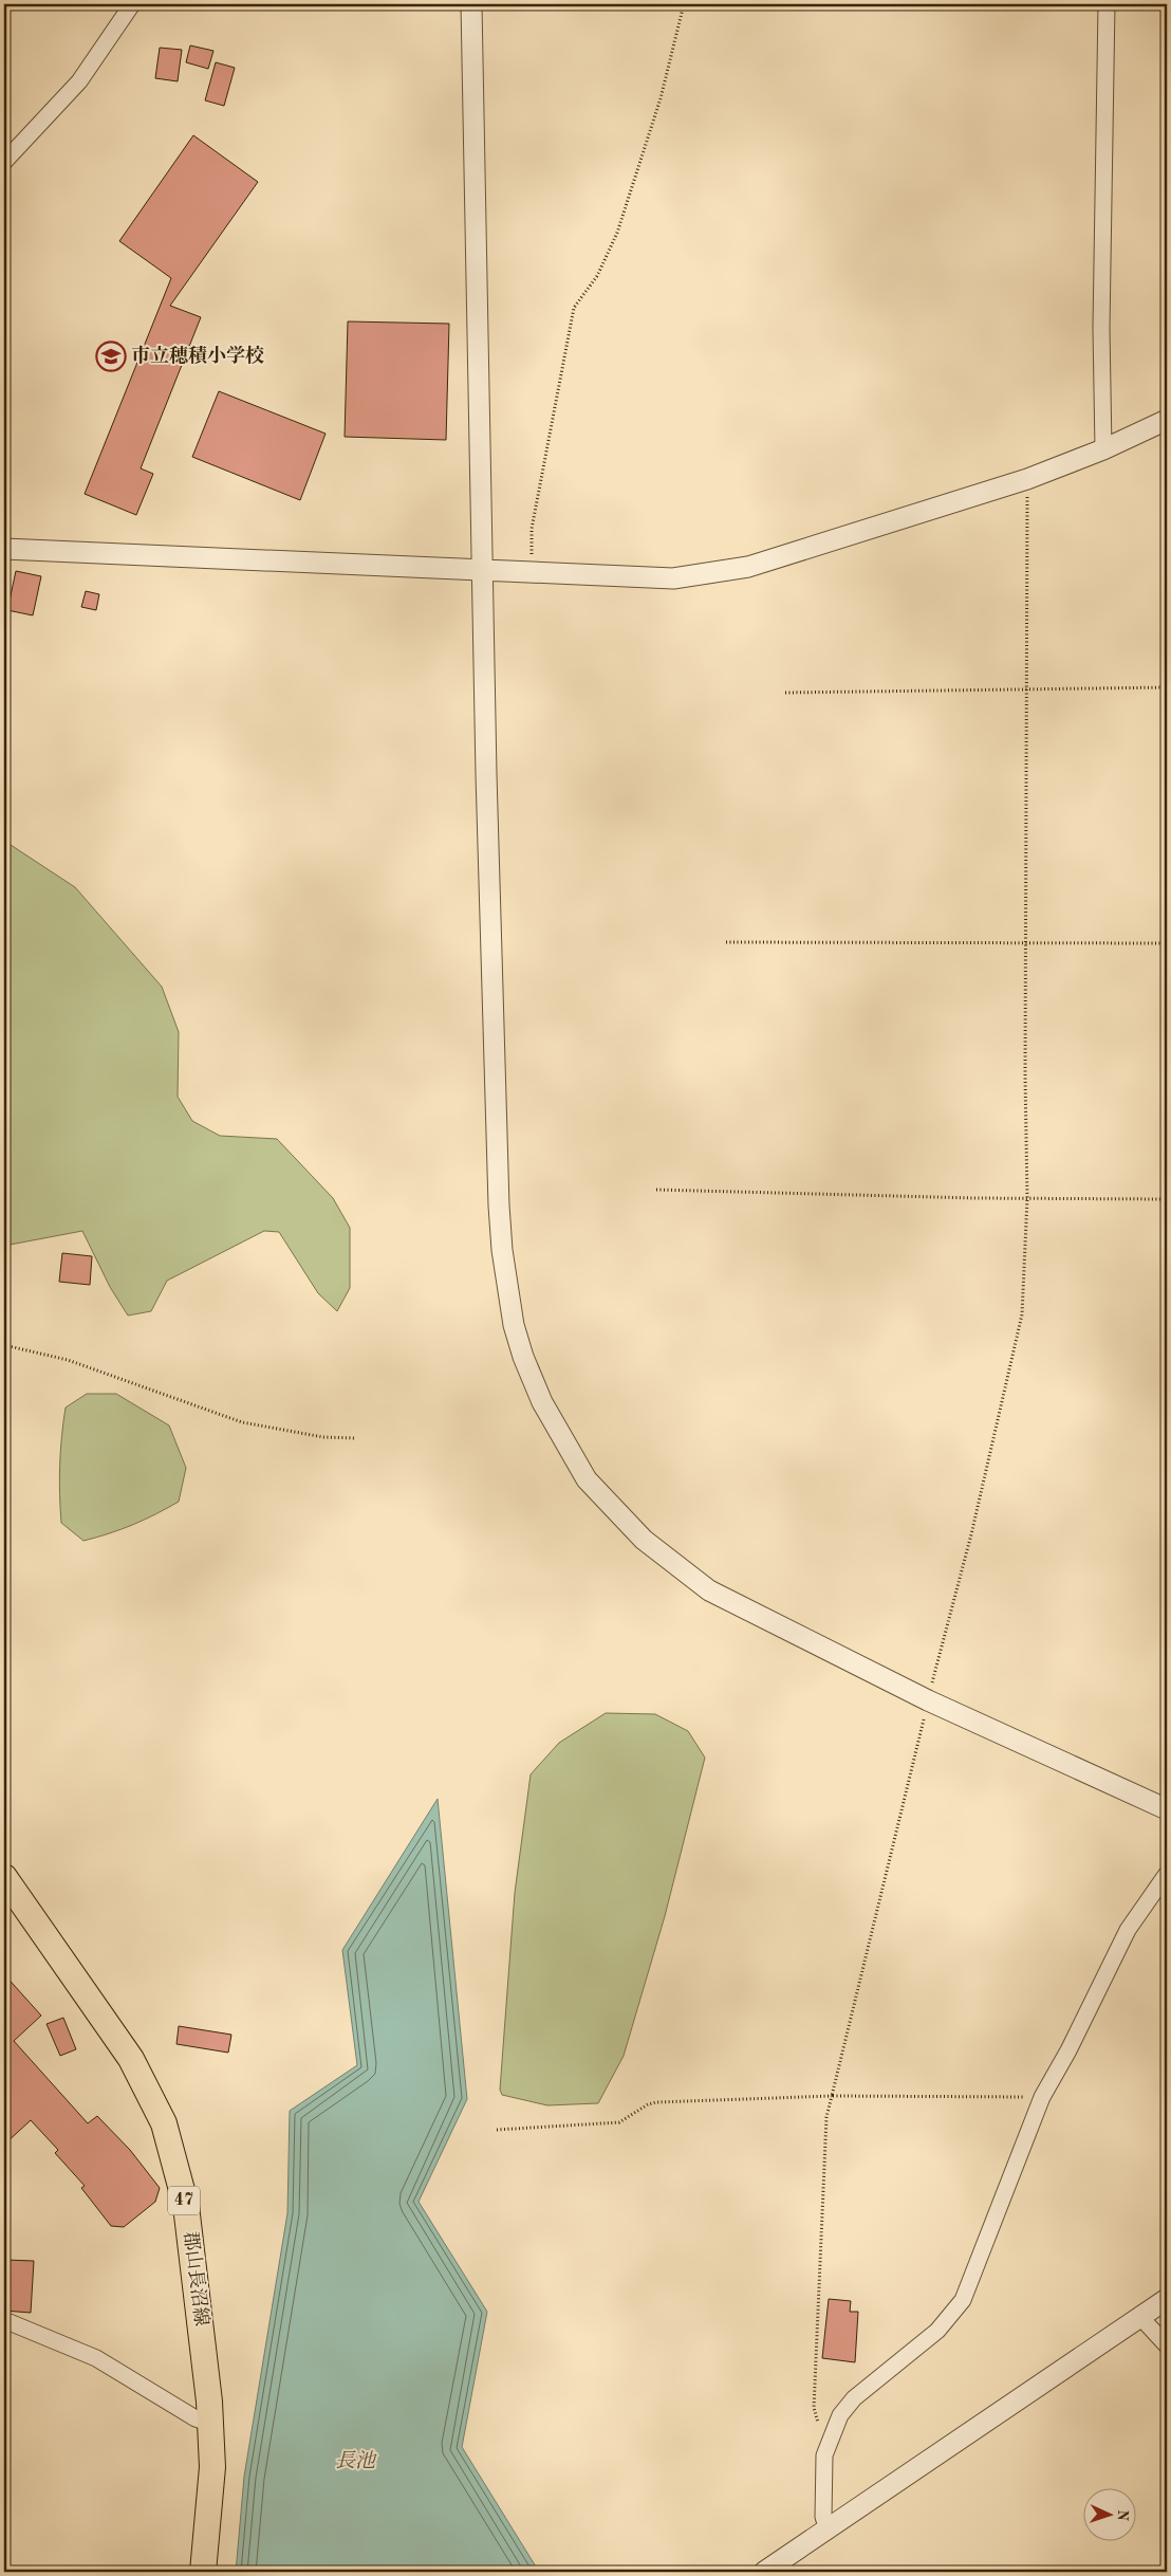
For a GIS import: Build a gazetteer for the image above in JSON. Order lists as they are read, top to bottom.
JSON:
{
  "streets": {
    "main road": ["47", "郡山長沼線"]
  },
  "water": ["長池"],
  "places": {
    "school or university": ["市立穂積小学校"]
  },
  "north": "right"
}
